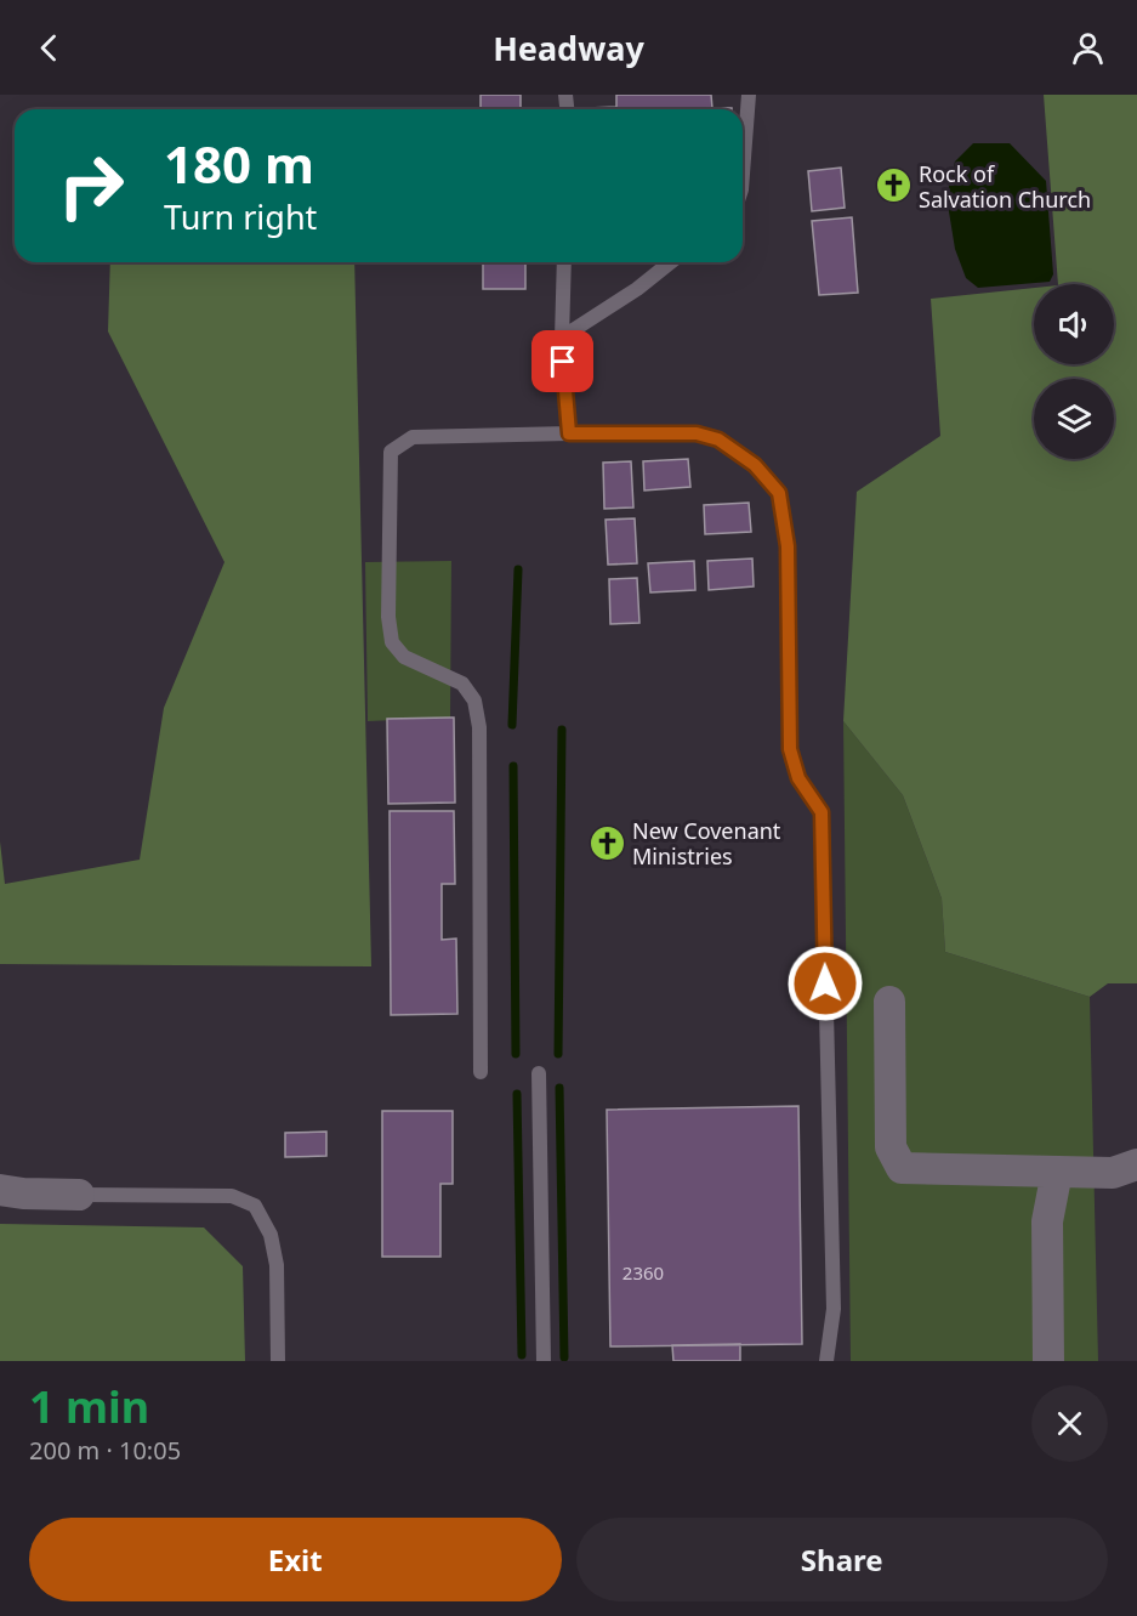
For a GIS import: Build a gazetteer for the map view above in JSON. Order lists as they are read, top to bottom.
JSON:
{
  "places": {
    "church": ["Rock of Salvation Church", "New Covenant Ministries"]
  },
  "house_numbers": ["2360"],
  "page": {
    "header": "Headway",
    "turn": ["180 m", "Turn right"],
    "heading": ["1 min", "200 m · 10:05"],
    "buttons": ["Exit", "Share"]
  }
}
